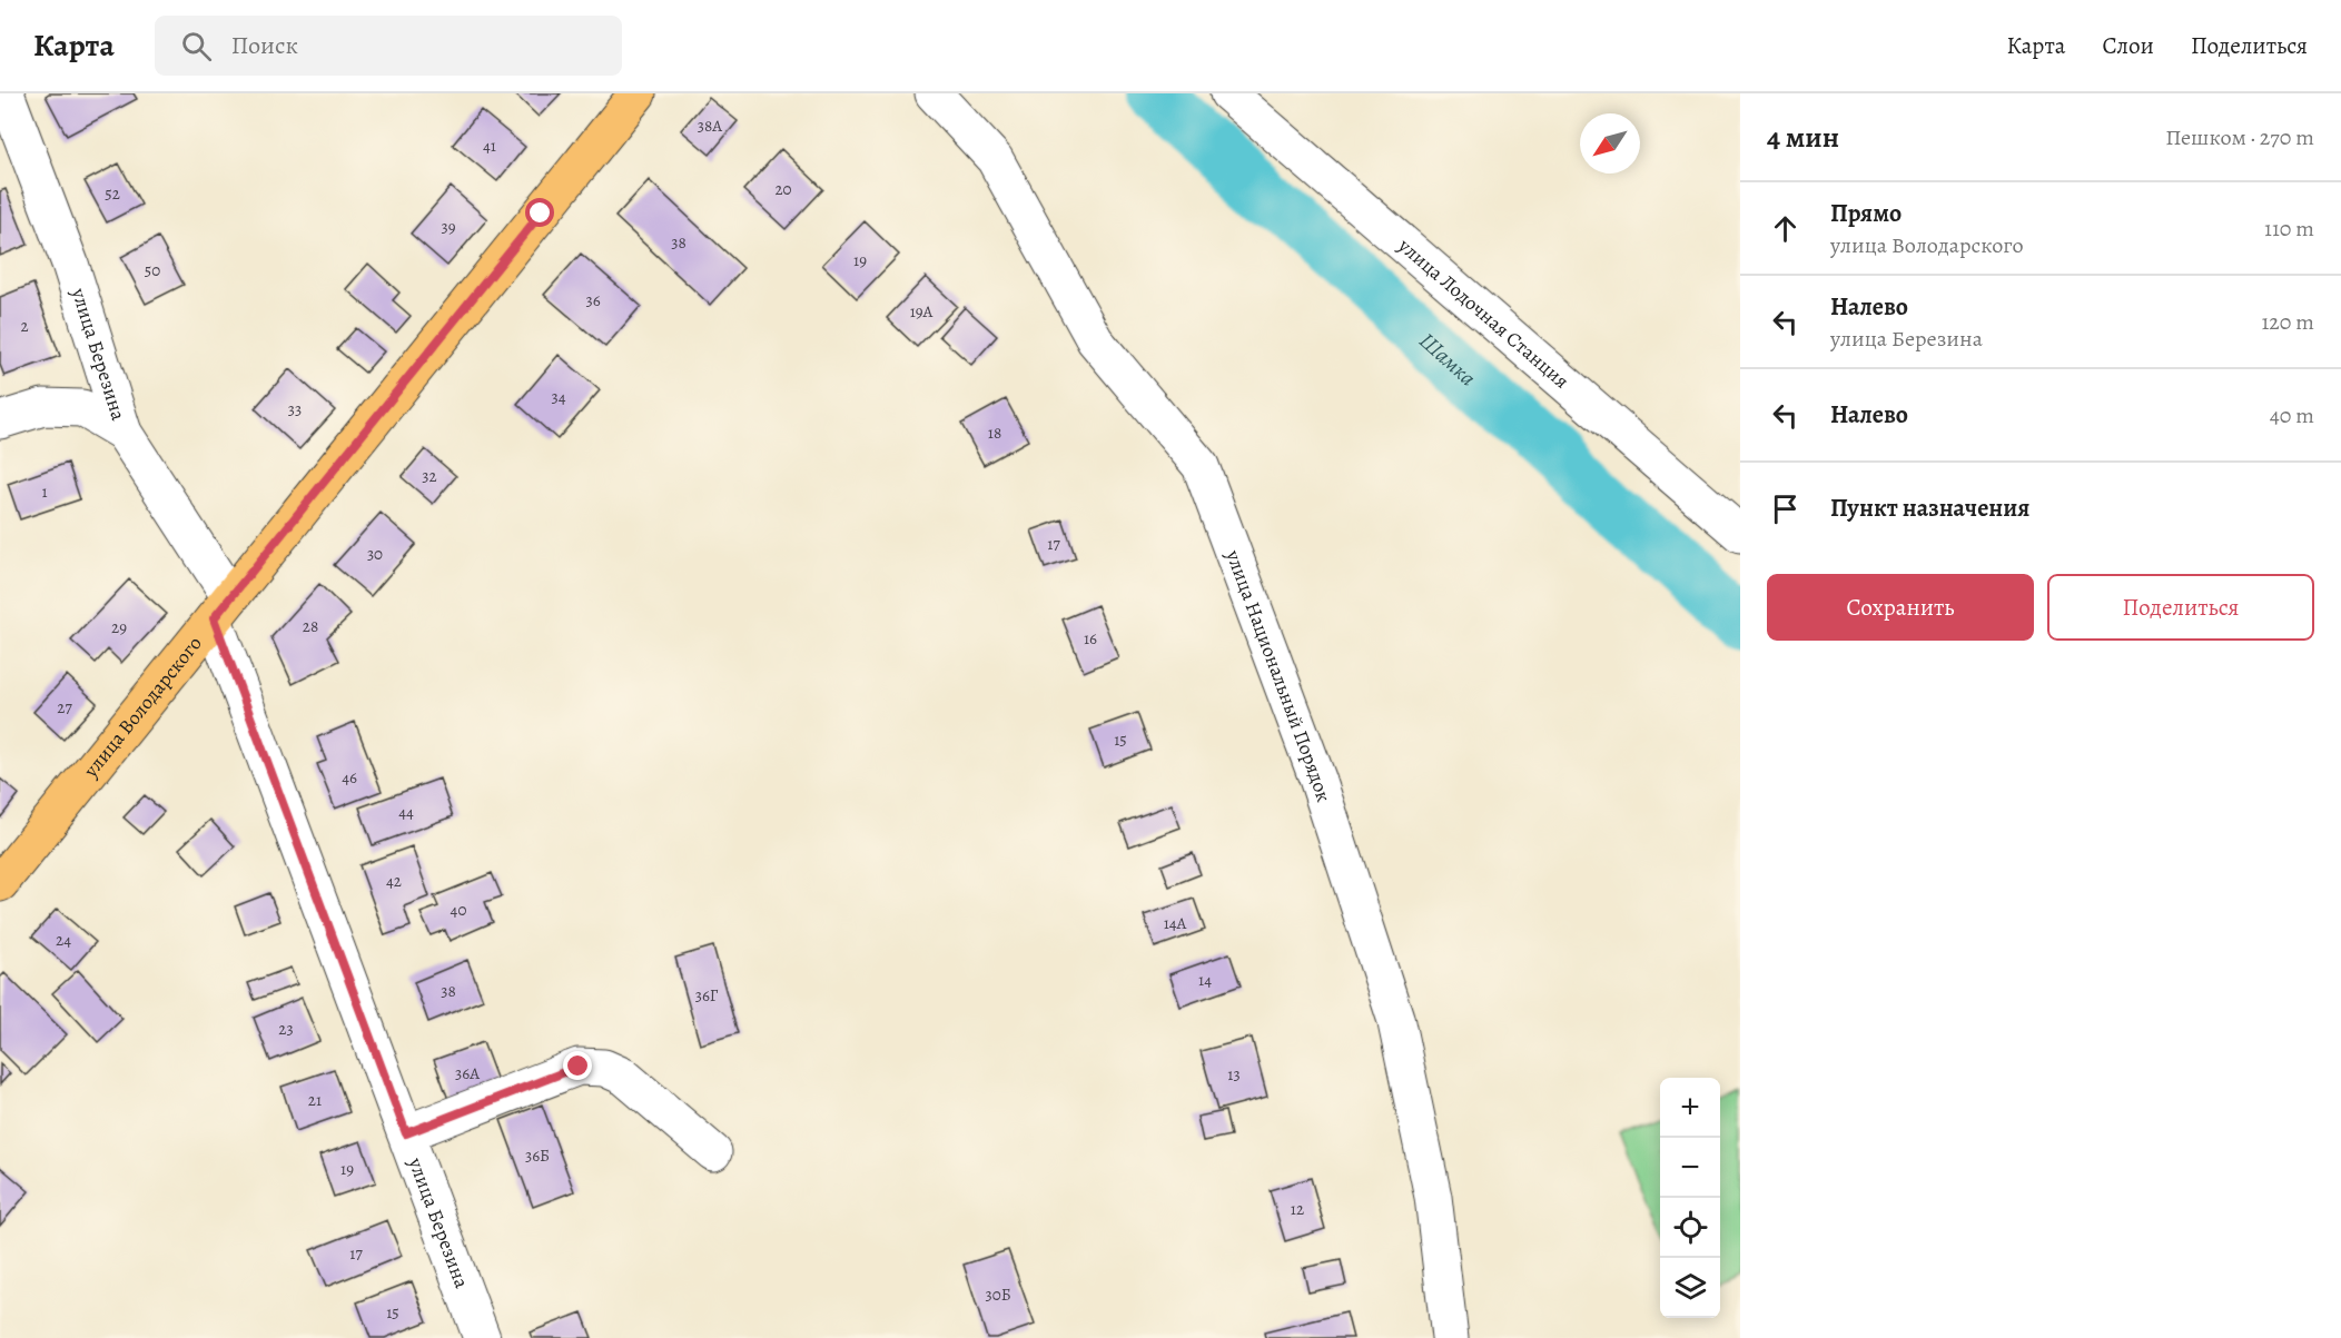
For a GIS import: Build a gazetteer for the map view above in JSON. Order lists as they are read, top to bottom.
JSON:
{
  "streets": {
    "main road": ["улица Володарского"],
    "street": ["улица Лодочная Станция", "улица Березина", "улица Национальный Порядок"]
  },
  "crossings": [
    ["улица Березина", "улица Володарского"]
  ],
  "water": ["Шамка"],
  "house_numbers": [
    "38А",
    "41",
    "20",
    "52",
    "39",
    "38",
    "19",
    "50",
    "36",
    "19А",
    "2",
    "34",
    "33",
    "18",
    "32",
    "1",
    "17",
    "30",
    "28",
    "29",
    "16",
    "27",
    "15",
    "46",
    "44",
    "42",
    "40",
    "14А",
    "24",
    "14",
    "38",
    "36Г",
    "23",
    "36А",
    "13",
    "21",
    "36Б",
    "19",
    "12",
    "17",
    "30Б",
    "15"
  ],
  "north": "bottom left",
  "page": {
    "header": "Карта",
    "search": "Поиск",
    "nav": ["Карта", "Слои", "Поделиться"],
    "heading": ["4 мин", "Пешком · 270 m"],
    "list": [
      ["Прямо", "улица Володарского", "110 m"],
      ["Налево", "улица Березина", "120 m"],
      ["Налево", "40 m"],
      "Пункт назначения"
    ],
    "buttons": ["Сохранить", "Поделиться"],
    "map_buttons": ["+", "−"]
  }
}
